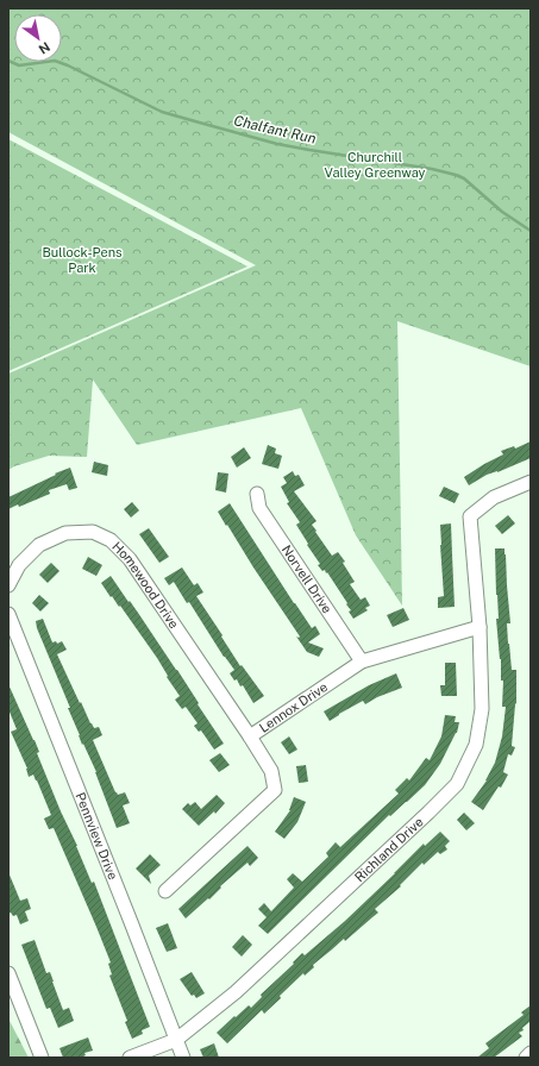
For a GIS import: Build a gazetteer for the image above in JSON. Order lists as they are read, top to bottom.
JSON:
{
  "streets": {
    "street": [
      "Norvell Drive",
      "Homewood Drive",
      "Lennox Drive",
      "Pennview Drive",
      "Richland Drive"
    ]
  },
  "crossings": [
    ["Norvell Drive", "Lennox Drive"],
    ["Homewood Drive", "Lennox Drive"],
    ["Lennox Drive", "Richland Drive"],
    ["Pennview Drive", "Richland Drive"]
  ],
  "water": ["Chalfant Run"],
  "parks": ["Churchill Valley Greenway", "Bullock-Pens Park"],
  "north": "bottom right"
}
